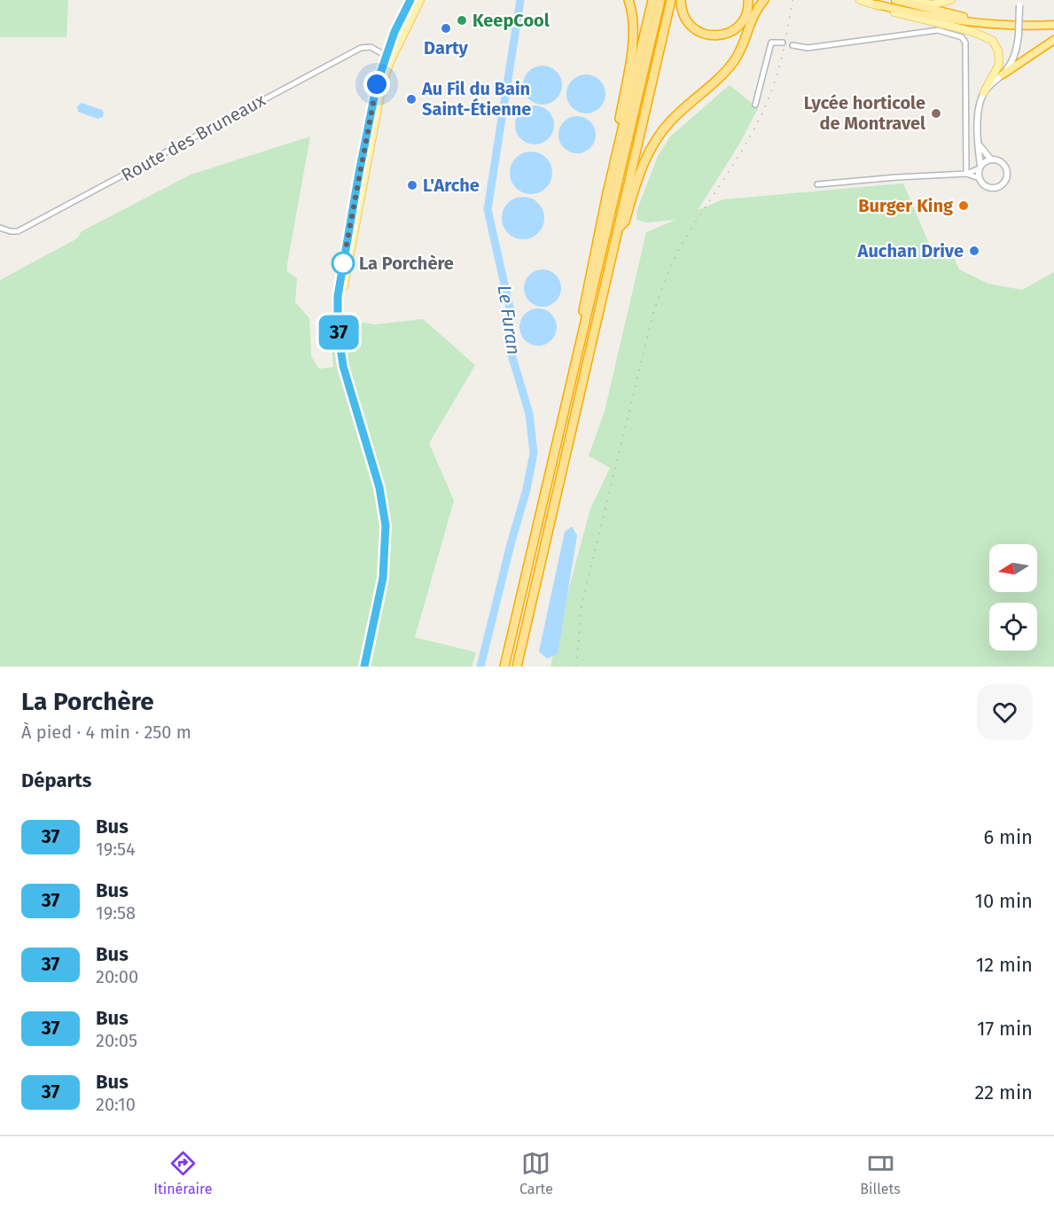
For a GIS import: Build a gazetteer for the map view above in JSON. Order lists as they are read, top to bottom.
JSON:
{
  "streets": {
    "street": ["Route des Bruneaux"]
  },
  "water": ["Le Furan"],
  "places": [
    "KeepCool",
    "Darty",
    "Au Fil du Bain Saint-Étienne",
    "Lycée horticole de Montravel",
    "L'Arche",
    "Burger King",
    "Auchan Drive",
    "La Porchère"
  ],
  "lines": ["bus line 37"],
  "north": "left",
  "page": {
    "on_map": "37",
    "heading": [
      ["La Porchère", "À pied · 4 min · 250 m"],
      "Départs"
    ],
    "list": [
      {
        "mark": "37",
        "name": "Bus",
        "note": "19:54",
        "value": "6 min"
      },
      {
        "mark": "37",
        "name": "Bus",
        "note": "19:58",
        "value": "10 min"
      },
      {
        "mark": "37",
        "name": "Bus",
        "note": "20:00",
        "value": "12 min"
      },
      {
        "mark": "37",
        "name": "Bus",
        "note": "20:05",
        "value": "17 min"
      },
      {
        "mark": "37",
        "name": "Bus",
        "note": "20:10",
        "value": "22 min"
      }
    ],
    "tabs": ["Itinéraire", "Carte", "Billets"]
  }
}
